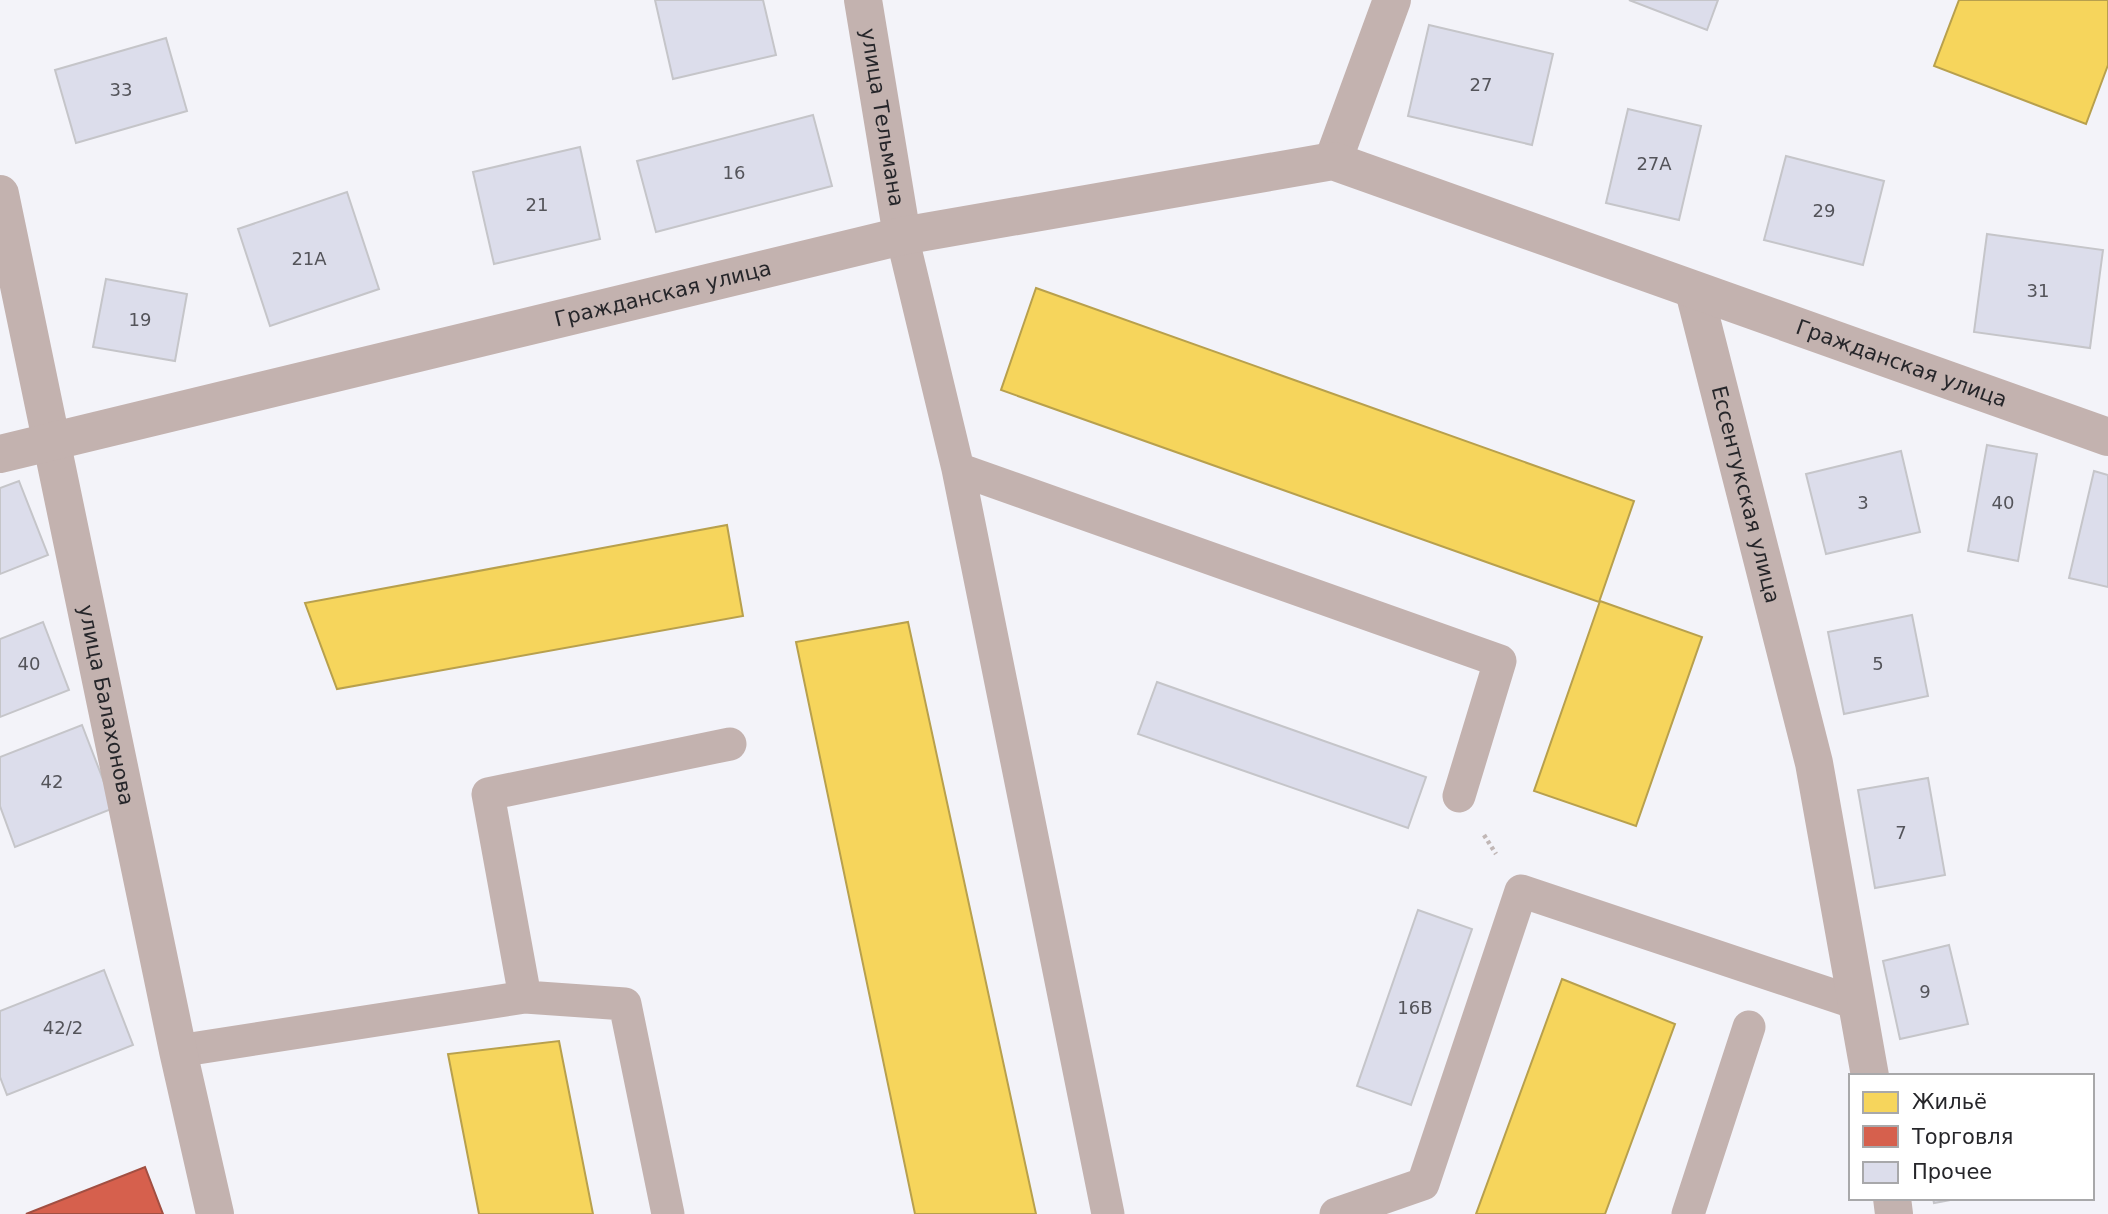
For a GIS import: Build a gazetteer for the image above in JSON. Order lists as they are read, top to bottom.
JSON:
{
  "streets": {
    "street": [
      "улица Тельмана",
      "Гражданская улица",
      "Ессентукская улица",
      "улица Балахонова"
    ]
  },
  "crossings": [
    ["улица Тельмана", "Гражданская улица"],
    ["Гражданская улица", "Ессентукская улица"],
    ["Гражданская улица", "улица Балахонова"]
  ],
  "house_numbers": [
    "27",
    "33",
    "27А",
    "16",
    "21",
    "29",
    "21А",
    "31",
    "19",
    "3",
    "40",
    "40",
    "5",
    "42",
    "7",
    "9",
    "16В",
    "42/2"
  ],
  "legend": ["Жильё", "Торговля", "Прочее"]
}
